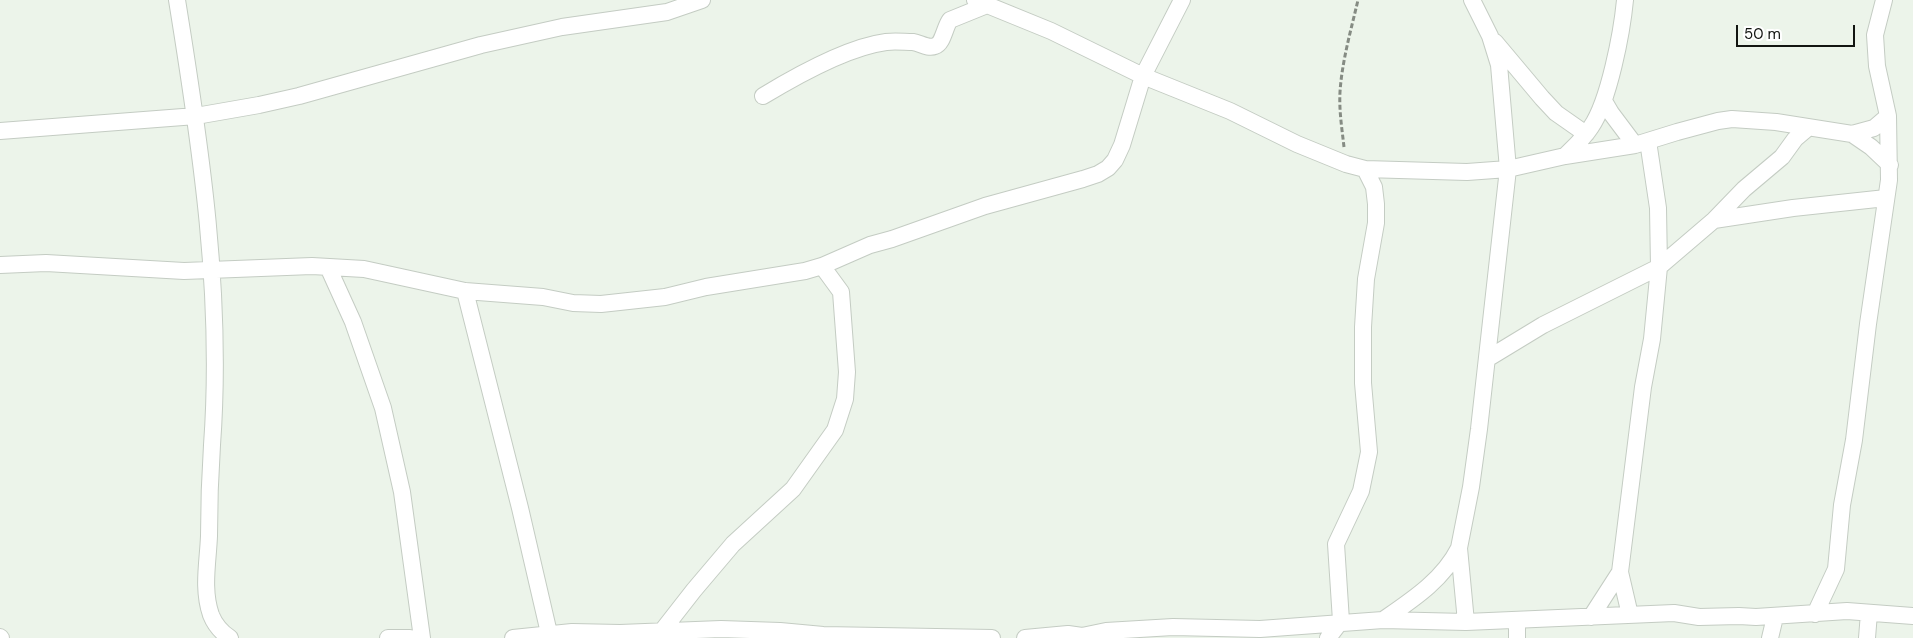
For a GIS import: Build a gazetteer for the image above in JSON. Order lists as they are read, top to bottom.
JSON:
{
  "scale_bar": "50 m"
}
